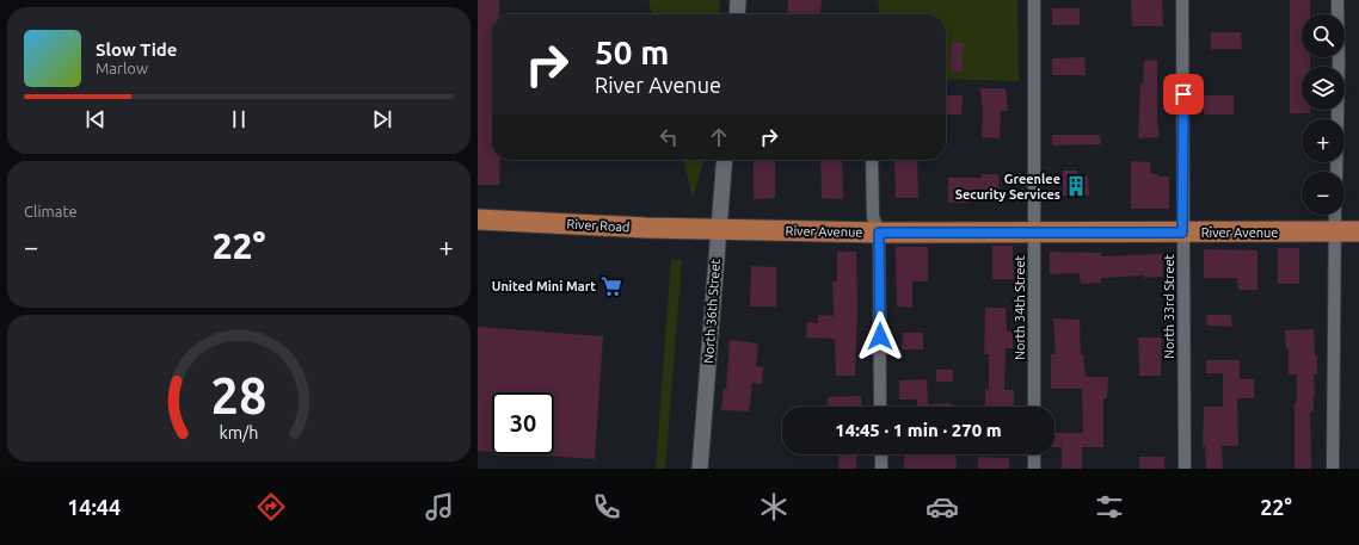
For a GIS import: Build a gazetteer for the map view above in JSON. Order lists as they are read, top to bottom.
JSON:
{
  "streets": {
    "main road": ["River Road", "River Avenue"],
    "street": ["North 33rd Street", "North 34th Street", "North 36th Street"]
  },
  "crossings": [
    ["River Road", "River Avenue"],
    ["River Road", "North 36th Street"],
    ["River Avenue", "North 33rd Street"],
    ["River Avenue", "North 34th Street"],
    ["River Avenue", "North 36th Street"]
  ],
  "places": {
    "building": ["Greenlee Security Services"],
    "supermarket": ["United Mini Mart"]
  },
  "page": {
    "map_buttons": ["+", "−"],
    "turn": ["50 m", "River Avenue"],
    "song": ["Slow Tide", "Marlow"],
    "tile": "Climate",
    "heat": ["−", "22°", "+"],
    "limit": "30",
    "trip": "14:45 · 1 min · 270 m",
    "tabs": ["14:44", "22°"],
    "gauge": ["28", "km/h"]
  }
}
